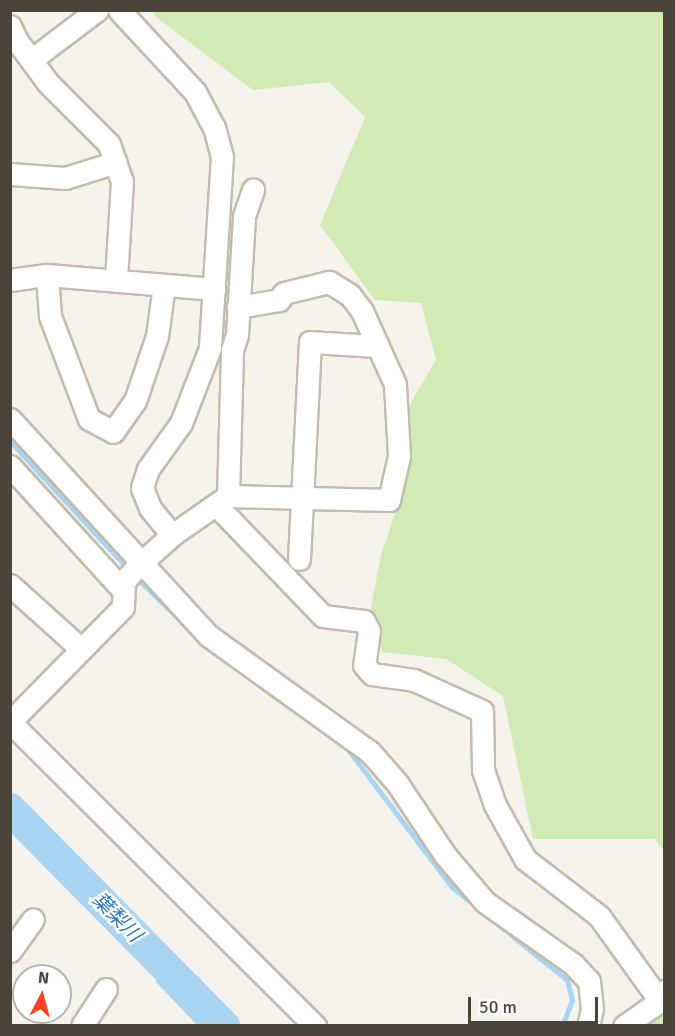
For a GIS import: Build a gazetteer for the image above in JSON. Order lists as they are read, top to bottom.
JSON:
{
  "water": ["葉梨川"],
  "scale_bar": "50 m",
  "north": "top"
}
